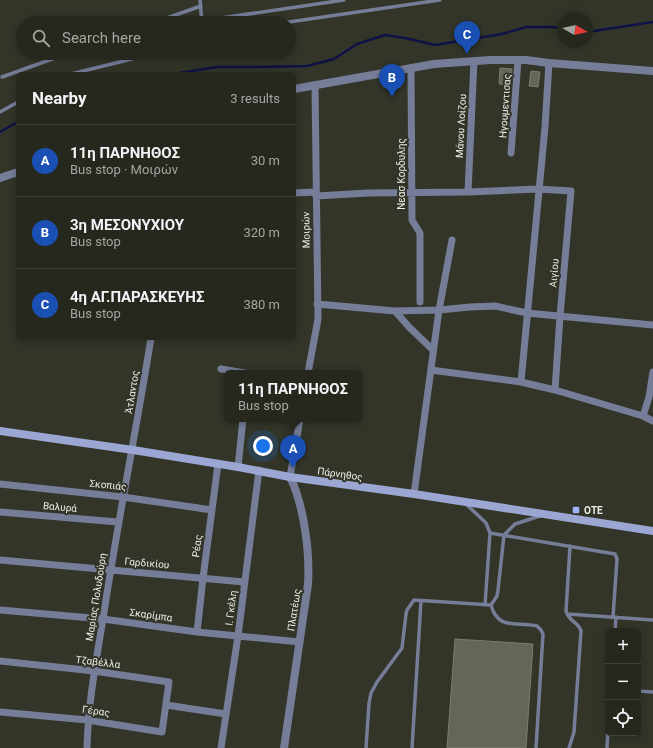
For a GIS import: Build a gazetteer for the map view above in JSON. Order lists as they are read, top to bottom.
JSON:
{
  "streets": {
    "main road": ["Πάρνηθος"],
    "street": [
      "Ηγουμεντισας",
      "Μάνου Λοίζου",
      "Νεασ Κορδυλης",
      "Μοιρών",
      "Αιγίου",
      "Άτλαντος",
      "Σκοπιάς",
      "Βαλυρά",
      "Ρέας",
      "Γαρδικίου",
      "Μαρίας Πολυδούρη",
      "Ι. Γκέλη",
      "Πλατέως",
      "Σκαρίμπα",
      "Τζαβέλλα",
      "Γέρας"
    ]
  },
  "crossings": [
    ["Άτλαντος", "Πάρνηθος"],
    ["Άτλαντος", "Μαρίας Πολυδούρη"],
    ["Πάρνηθος", "Ρέας"],
    ["Πάρνηθος", "Μαρίας Πολυδούρη"],
    ["Πάρνηθος", "Ι. Γκέλη"],
    ["Πάρνηθος", "Πλατέως"],
    ["Σκοπιάς", "Ρέας"],
    ["Σκοπιάς", "Μαρίας Πολυδούρη"],
    ["Βαλυρά", "Μαρίας Πολυδούρη"],
    ["Ρέας", "Γαρδικίου"],
    ["Ρέας", "Σκαρίμπα"],
    ["Γαρδικίου", "Μαρίας Πολυδούρη"],
    ["Γαρδικίου", "Ι. Γκέλη"],
    ["Μαρίας Πολυδούρη", "Σκαρίμπα"],
    ["Μαρίας Πολυδούρη", "Τζαβέλλα"],
    ["Μαρίας Πολυδούρη", "Γέρας"],
    ["Ι. Γκέλη", "Σκαρίμπα"],
    ["Πλατέως", "Σκαρίμπα"],
    ["Τζαβέλλα", "Γέρας"]
  ],
  "places": {
    "transit": ["ΟΤΕ"]
  },
  "north": "right",
  "page": {
    "search": "Search here",
    "pins": ["C", "B", "A"],
    "heading": ["Nearby", "3 results"],
    "list": [
      {
        "mark": "A",
        "name": "11η ΠΑΡΝΗΘΟΣ",
        "note": "Bus stop · Μοιρών",
        "value": "30 m"
      },
      {
        "mark": "B",
        "name": "3η ΜΕΣΟΝΥΧΙΟΥ",
        "note": "Bus stop",
        "value": "320 m"
      },
      {
        "mark": "C",
        "name": "4η ΑΓ.ΠΑΡΑΣΚΕΥΗΣ",
        "note": "Bus stop",
        "value": "380 m"
      }
    ],
    "popup": ["11η ΠΑΡΝΗΘΟΣ", "Bus stop"],
    "map_buttons": ["+", "−"]
  }
}
